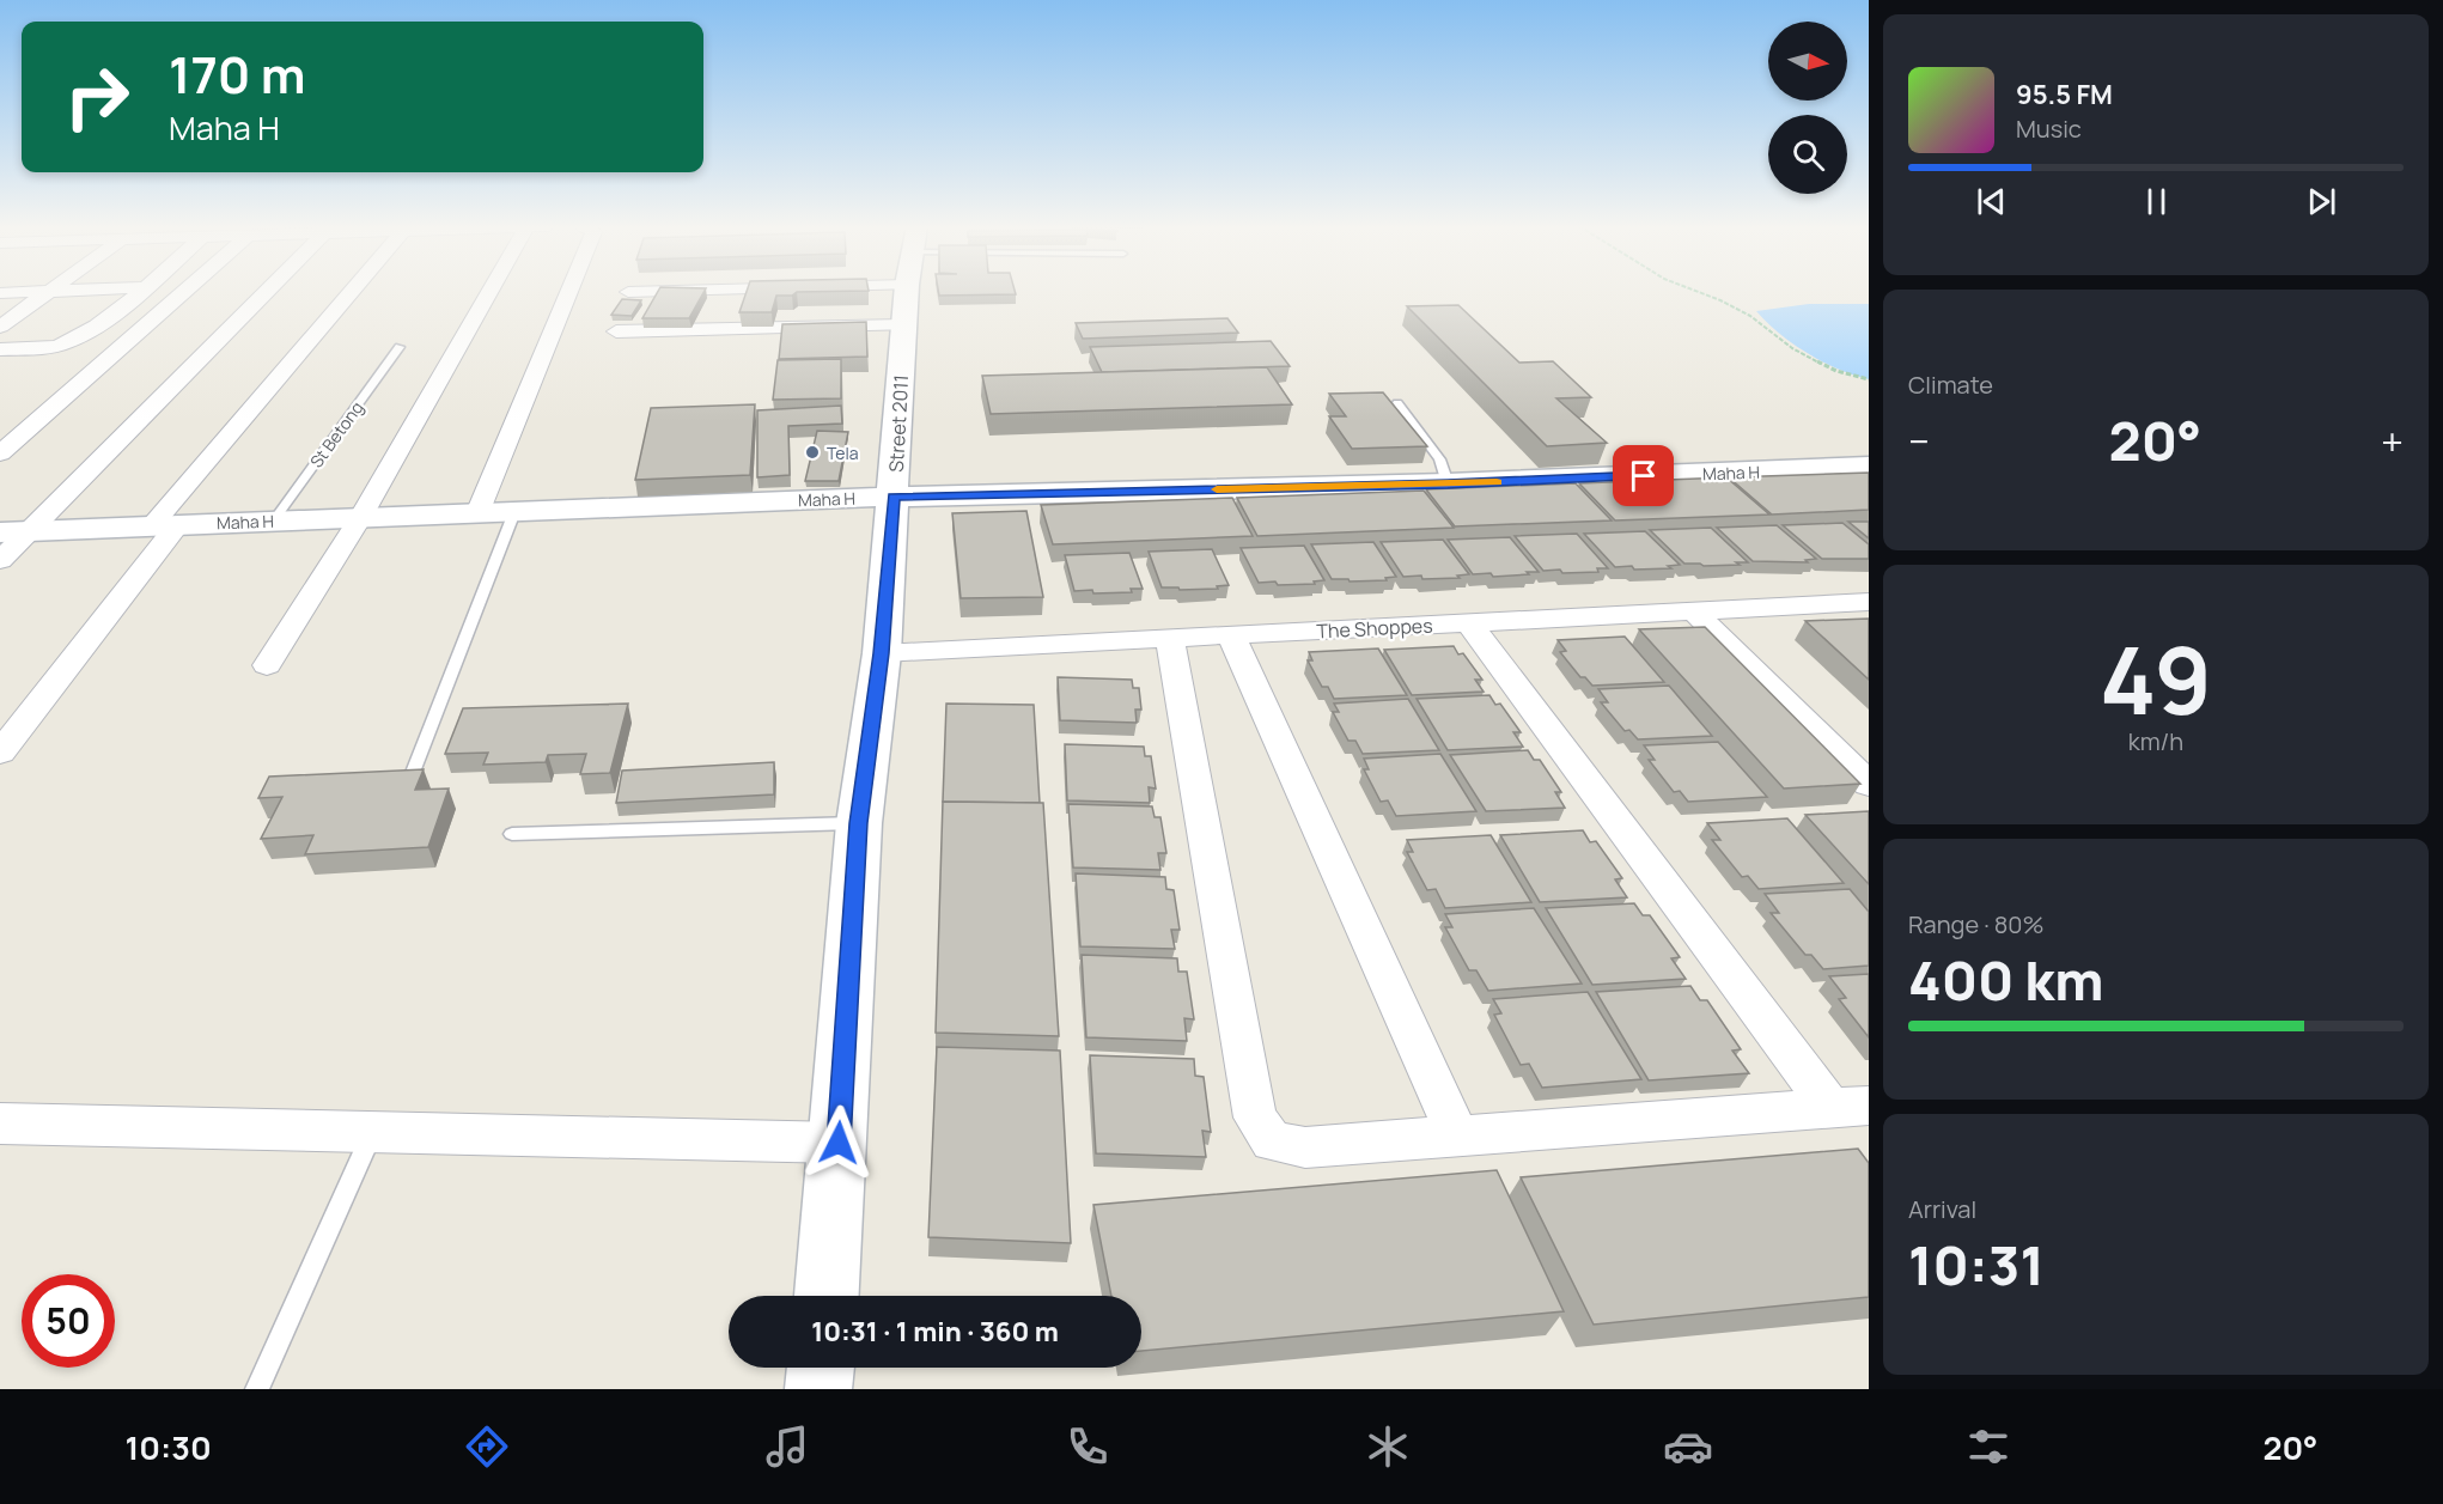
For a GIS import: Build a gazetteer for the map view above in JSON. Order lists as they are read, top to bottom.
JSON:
{
  "streets": {
    "street": ["Street 2011", "Maha H", "The Shoppes"],
    "lane": ["St Betong"]
  },
  "crossings": [
    ["Street 2011", "Maha H"],
    ["Street 2011", "The Shoppes"],
    ["St Betong", "Maha H"]
  ],
  "places": ["Tela"],
  "north": "right",
  "page": {
    "turn": ["170 m", "Maha H"],
    "song": ["95.5 FM", "Music"],
    "tile": [
      "Climate",
      ["49", "km/h"],
      ["Range · 80%", "400 km"],
      ["Arrival", "10:31"]
    ],
    "heat": ["−", "20°", "+"],
    "limit": "50",
    "trip": "10:31 · 1 min · 360 m",
    "tabs": ["10:30", "20°"]
  }
}
